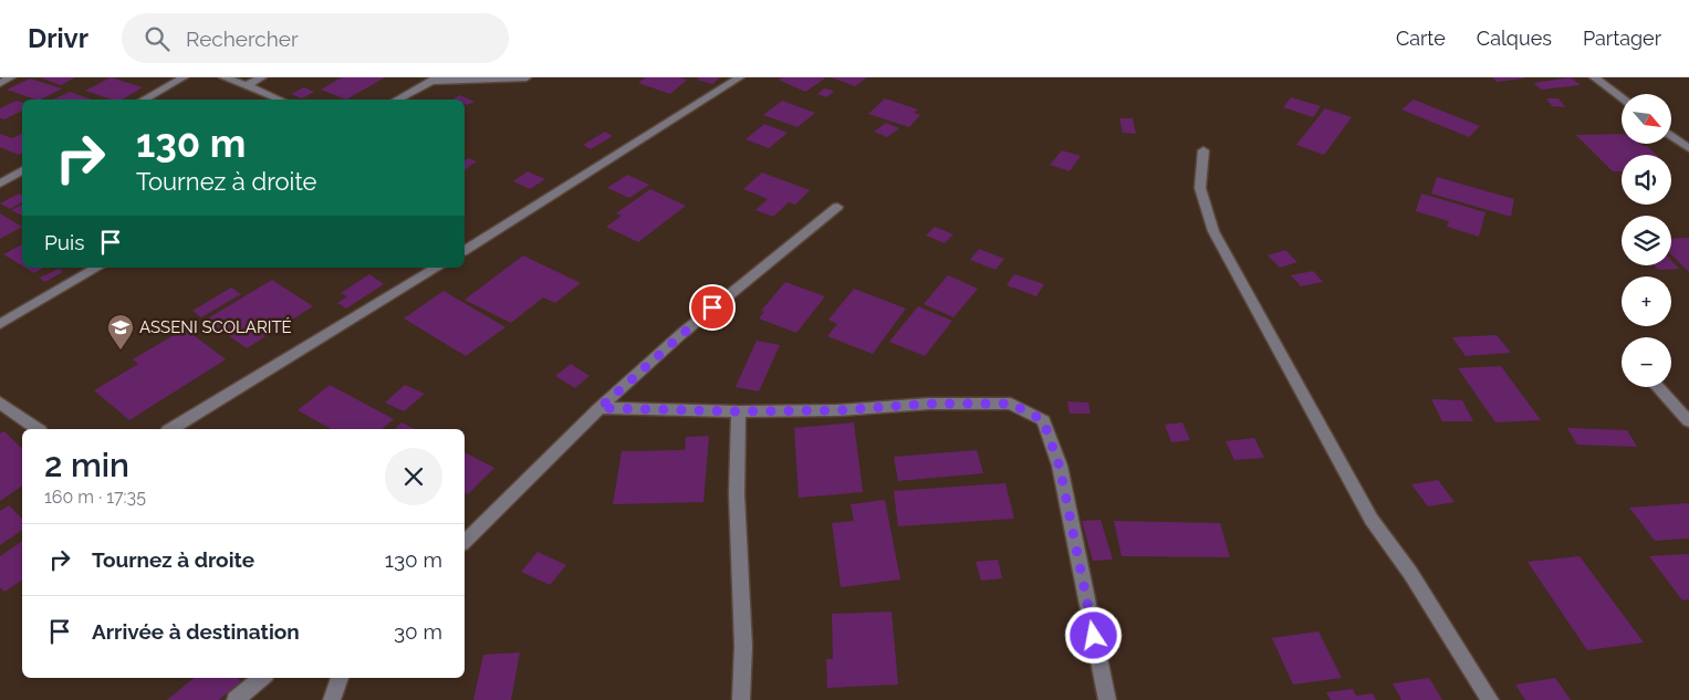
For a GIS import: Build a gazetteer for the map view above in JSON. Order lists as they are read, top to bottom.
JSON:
{
  "places": {
    "school or university": ["ASSENI SCOLARITÉ"]
  },
  "north": "bottom right",
  "page": {
    "header": "Drivr",
    "search": "Rechercher",
    "nav": ["Carte", "Calques", "Partager"],
    "map_buttons": ["+", "−"],
    "turn": ["130 m", "Tournez à droite"],
    "then": "Puis",
    "heading": ["2 min", "160 m · 17:35"],
    "list": [
      {
        "name": "Tournez à droite",
        "value": "130 m"
      },
      {
        "name": "Arrivée à destination",
        "value": "30 m"
      }
    ]
  }
}
